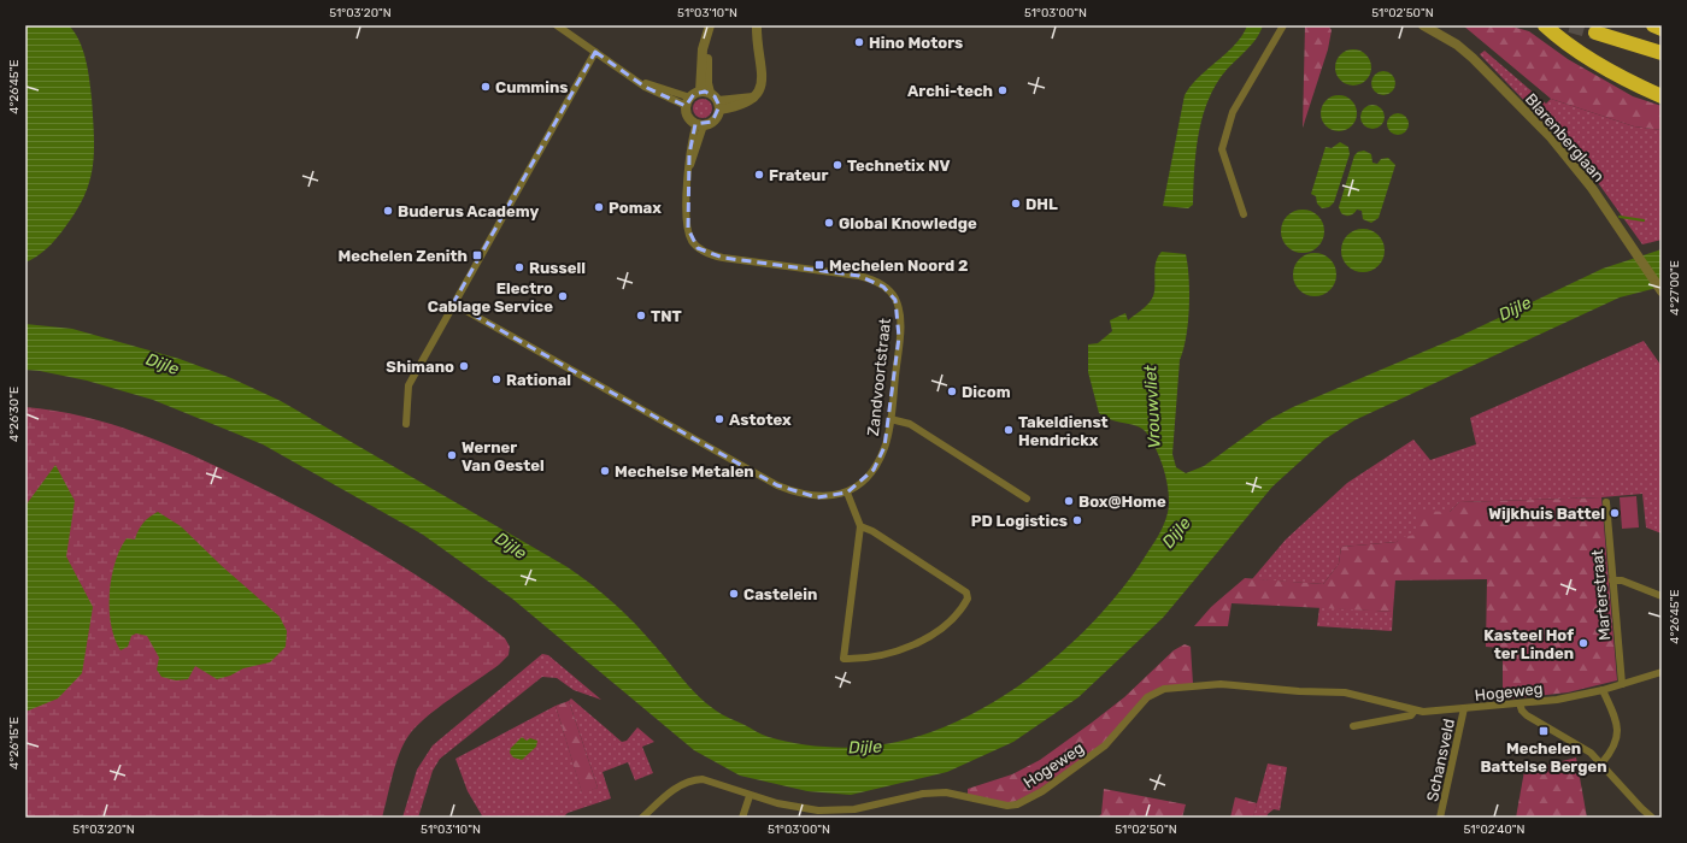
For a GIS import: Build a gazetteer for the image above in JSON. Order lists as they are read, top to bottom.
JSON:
{
  "streets": {
    "street": [
      "Blarenberglaan",
      "Zandvoortstraat",
      "Marterstraat",
      "Hogeweg",
      "Schansveld"
    ]
  },
  "crossings": [
    ["Marterstraat", "Hogeweg"],
    ["Hogeweg", "Schansveld"]
  ],
  "water": ["Dijle", "Vrouwvliet"],
  "places": {
    "other": [
      "Hino Motors",
      "Cummins",
      "Archi-tech",
      "Technetix NV",
      "Frateur",
      "DHL",
      "Pomax",
      "Buderus Academy",
      "Global Knowledge",
      "Russell",
      "Electro Cablage Service",
      "TNT",
      "Shimano",
      "Rational",
      "Dicom",
      "Astotex",
      "Takeldienst Hendrickx",
      "Werner Van Gestel",
      "Mechelse Metalen",
      "Box@Home",
      "Wijkhuis Battel",
      "PD Logistics",
      "Castelein",
      "Kasteel Hof ter Linden"
    ],
    "transit": ["Mechelen Zenith", "Mechelen Noord 2", "Mechelen Battelse Bergen"]
  },
  "coordinates": [
    "51°03'20\"N",
    "51°03'10\"N",
    "51°03'00\"N",
    "51°02'50\"N",
    "4°26'45\"E",
    "4°27'00\"E",
    "4°26'30\"E",
    "4°26'15\"E",
    "51°02'40\"N"
  ]
}
